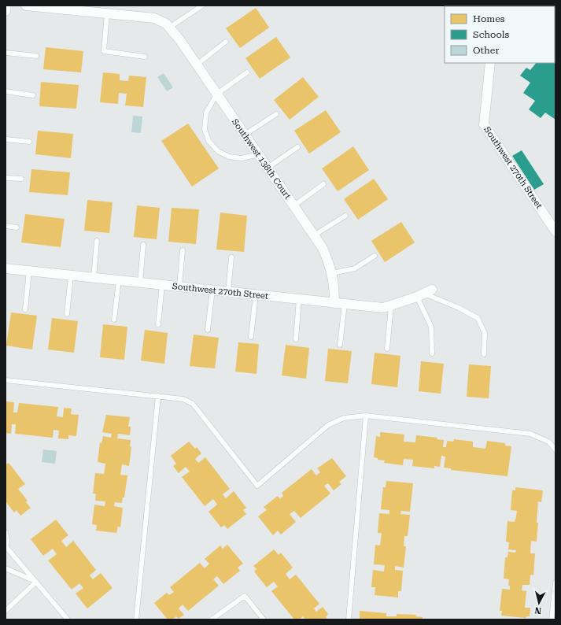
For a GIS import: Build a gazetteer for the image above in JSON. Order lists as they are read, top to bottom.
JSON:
{
  "streets": {
    "street": ["Southwest 138th Court", "Southwest 270th Street"]
  },
  "crossings": [
    ["Southwest 138th Court", "Southwest 270th Street"]
  ],
  "legend": ["Homes", "Schools", "Other"],
  "north": "bottom"
}
